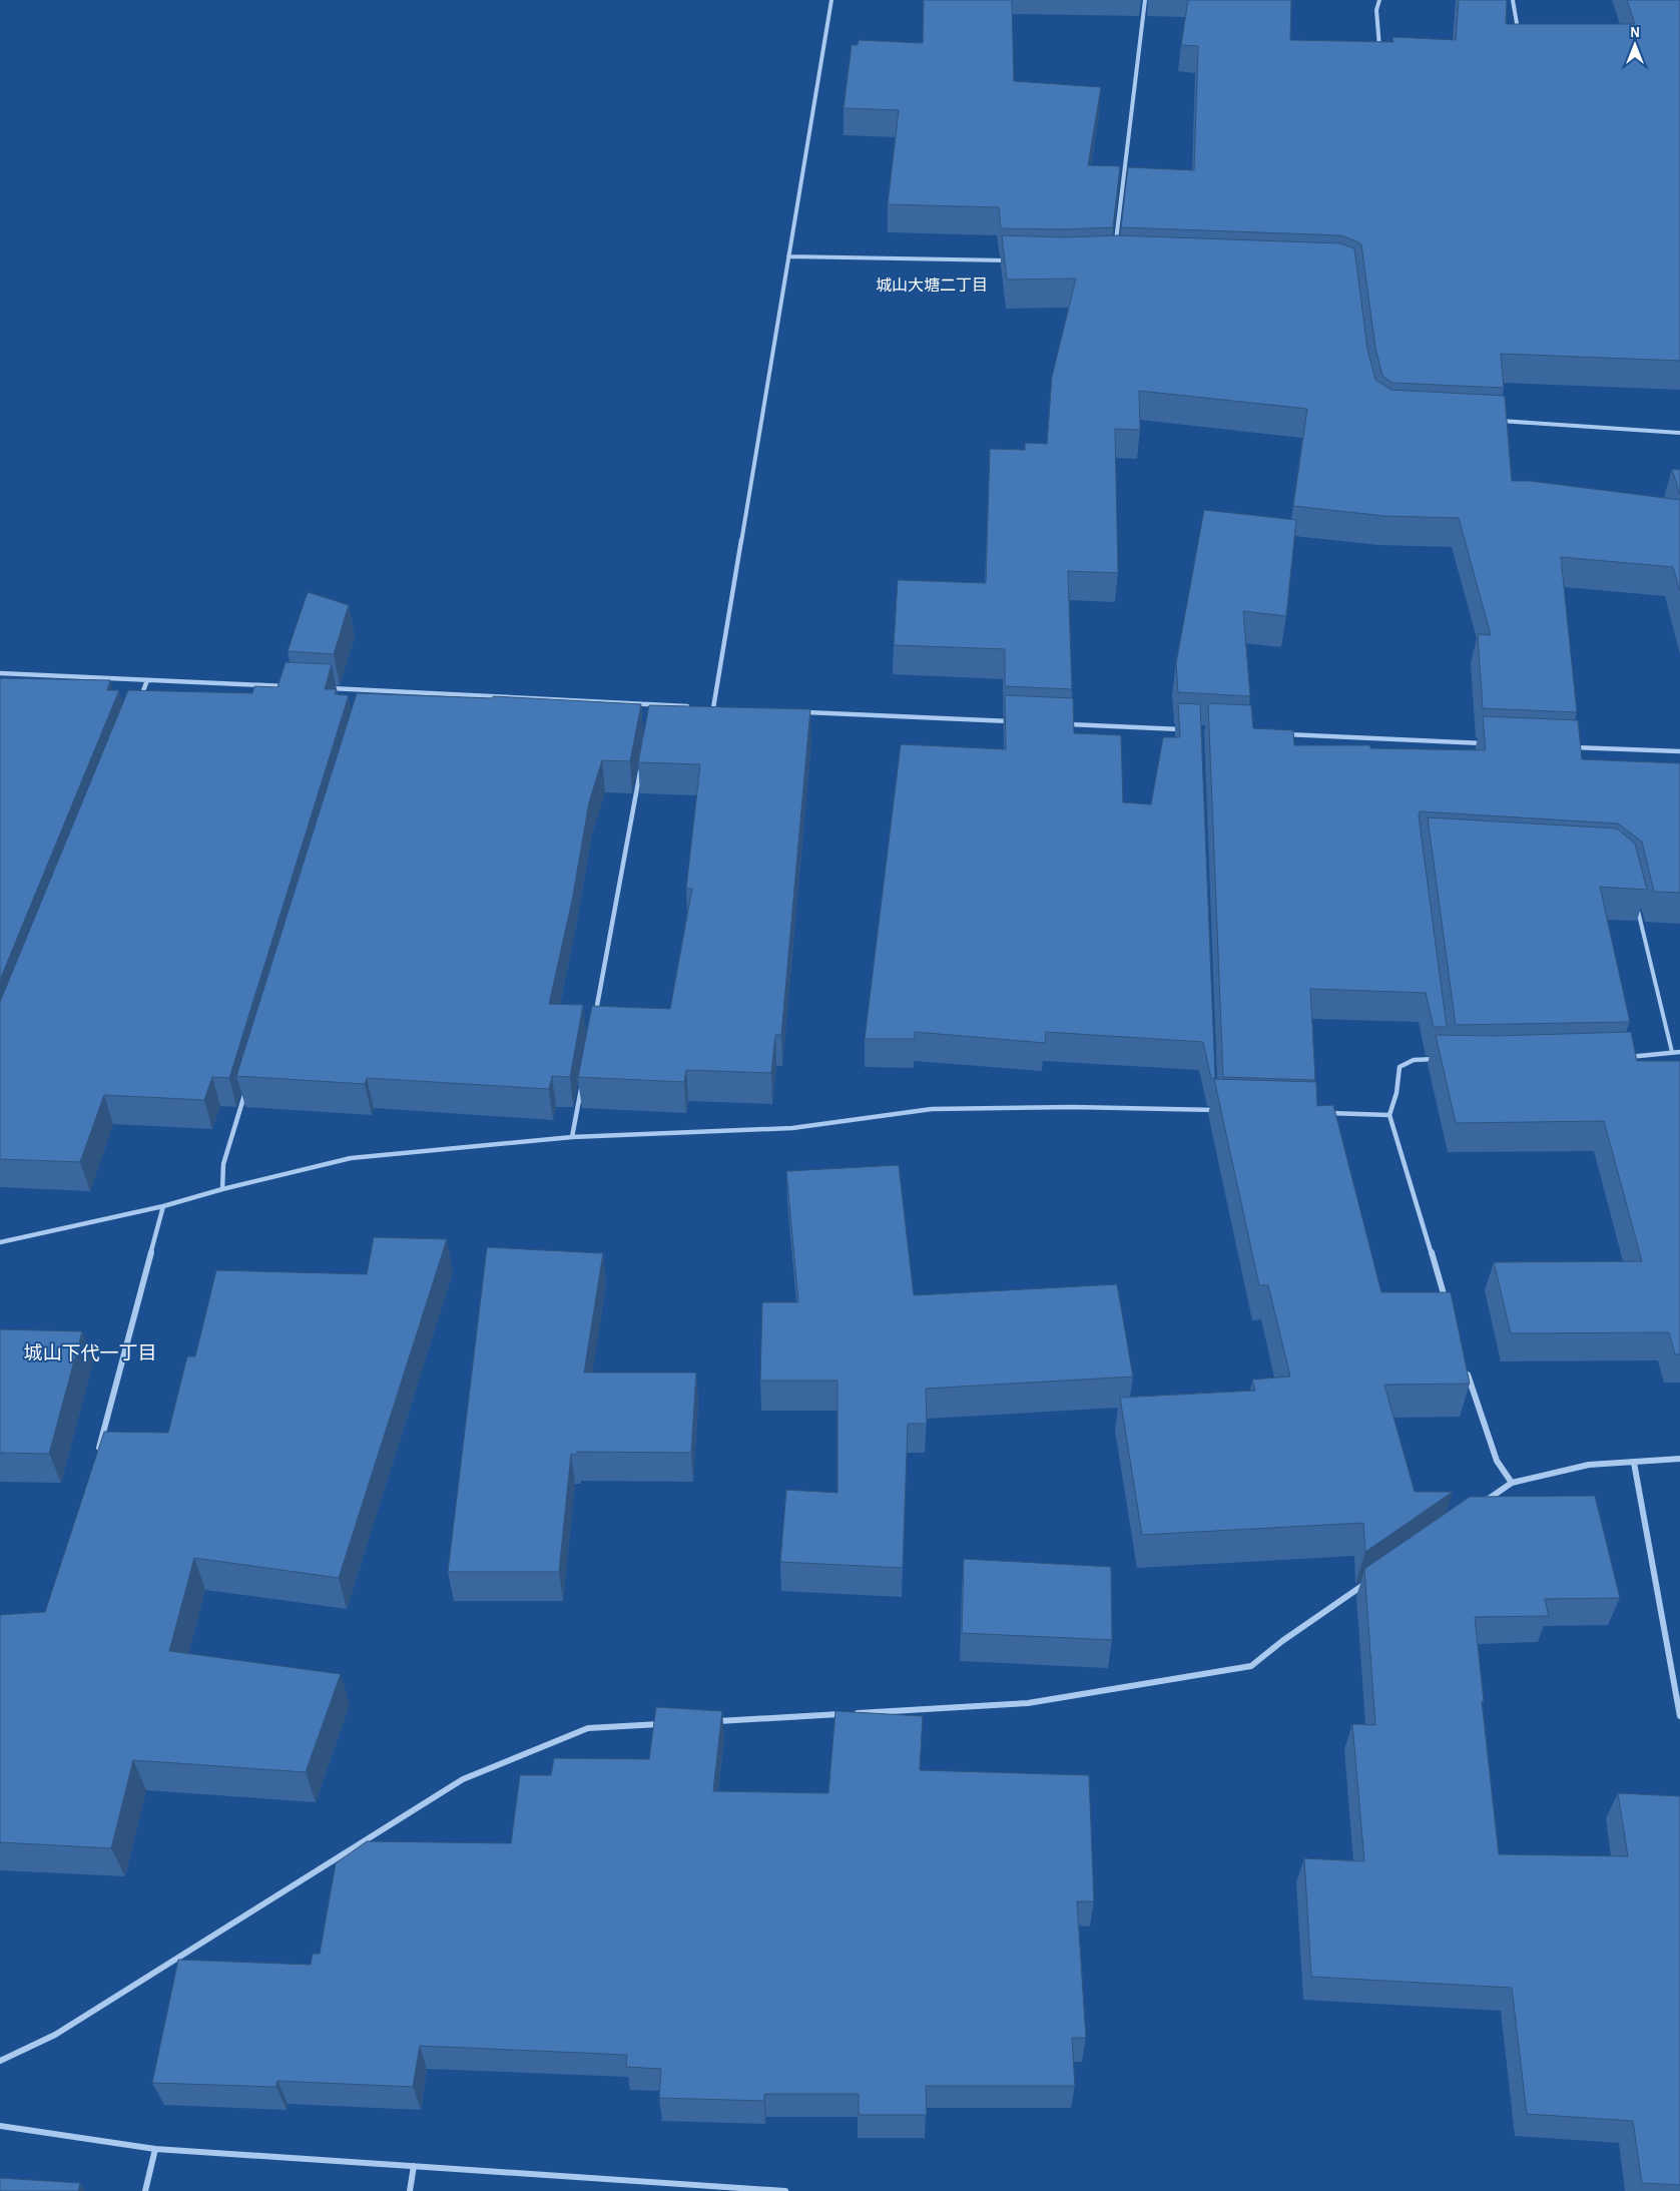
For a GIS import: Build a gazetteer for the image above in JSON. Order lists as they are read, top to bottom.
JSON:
{
  "districts": ["城山大塘二丁目", "城山下代一丁目"],
  "north": "top"
}
